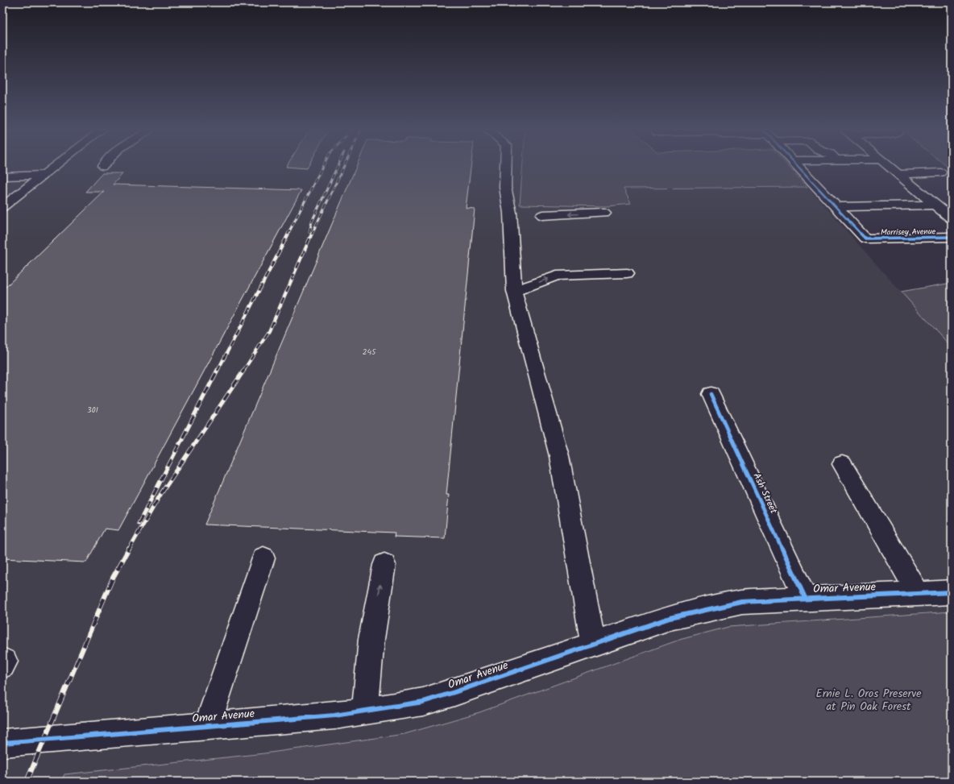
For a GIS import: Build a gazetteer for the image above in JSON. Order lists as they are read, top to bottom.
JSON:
{
  "streets": {
    "street": ["Morrisey Avenue", "Ash Street", "Omar Avenue"]
  },
  "crossings": [
    ["Ash Street", "Omar Avenue"]
  ],
  "parks": ["Ernie L. Oros Preserve at Pin Oak Forest"],
  "house_numbers": ["245", "301"]
}
